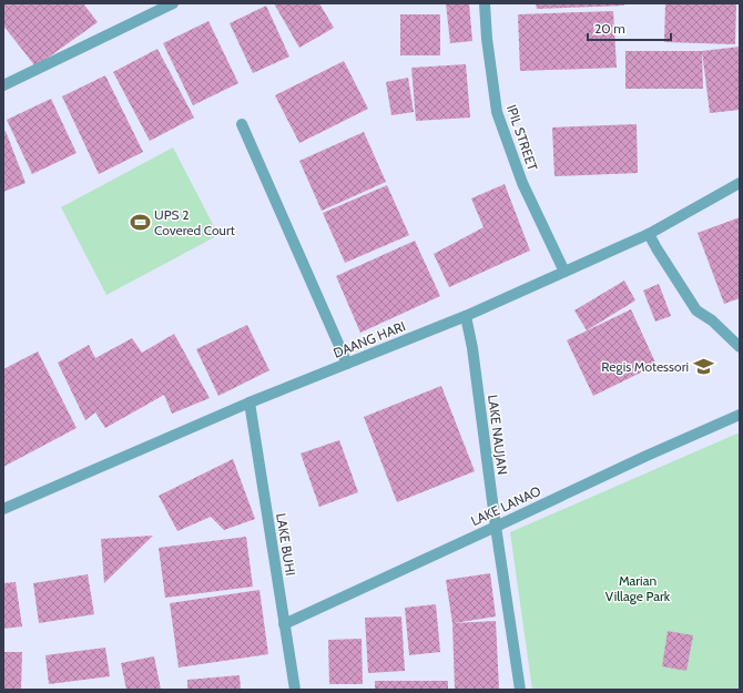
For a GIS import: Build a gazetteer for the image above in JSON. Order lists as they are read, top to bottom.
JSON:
{
  "streets": {
    "street": [
      "IPIL STREET",
      "DAANG HARI",
      "LAKE NAUJAN",
      "LAKE LANAO",
      "LAKE BUHI"
    ]
  },
  "crossings": [
    ["IPIL STREET", "DAANG HARI"],
    ["DAANG HARI", "LAKE NAUJAN"],
    ["DAANG HARI", "LAKE BUHI"],
    ["LAKE NAUJAN", "LAKE LANAO"],
    ["LAKE LANAO", "LAKE BUHI"]
  ],
  "parks": ["Marian Village Park"],
  "places": {
    "sports": ["UPS 2 Covered Court"],
    "school or university": ["Regis Motessori"]
  },
  "scale_bar": "20 m"
}
